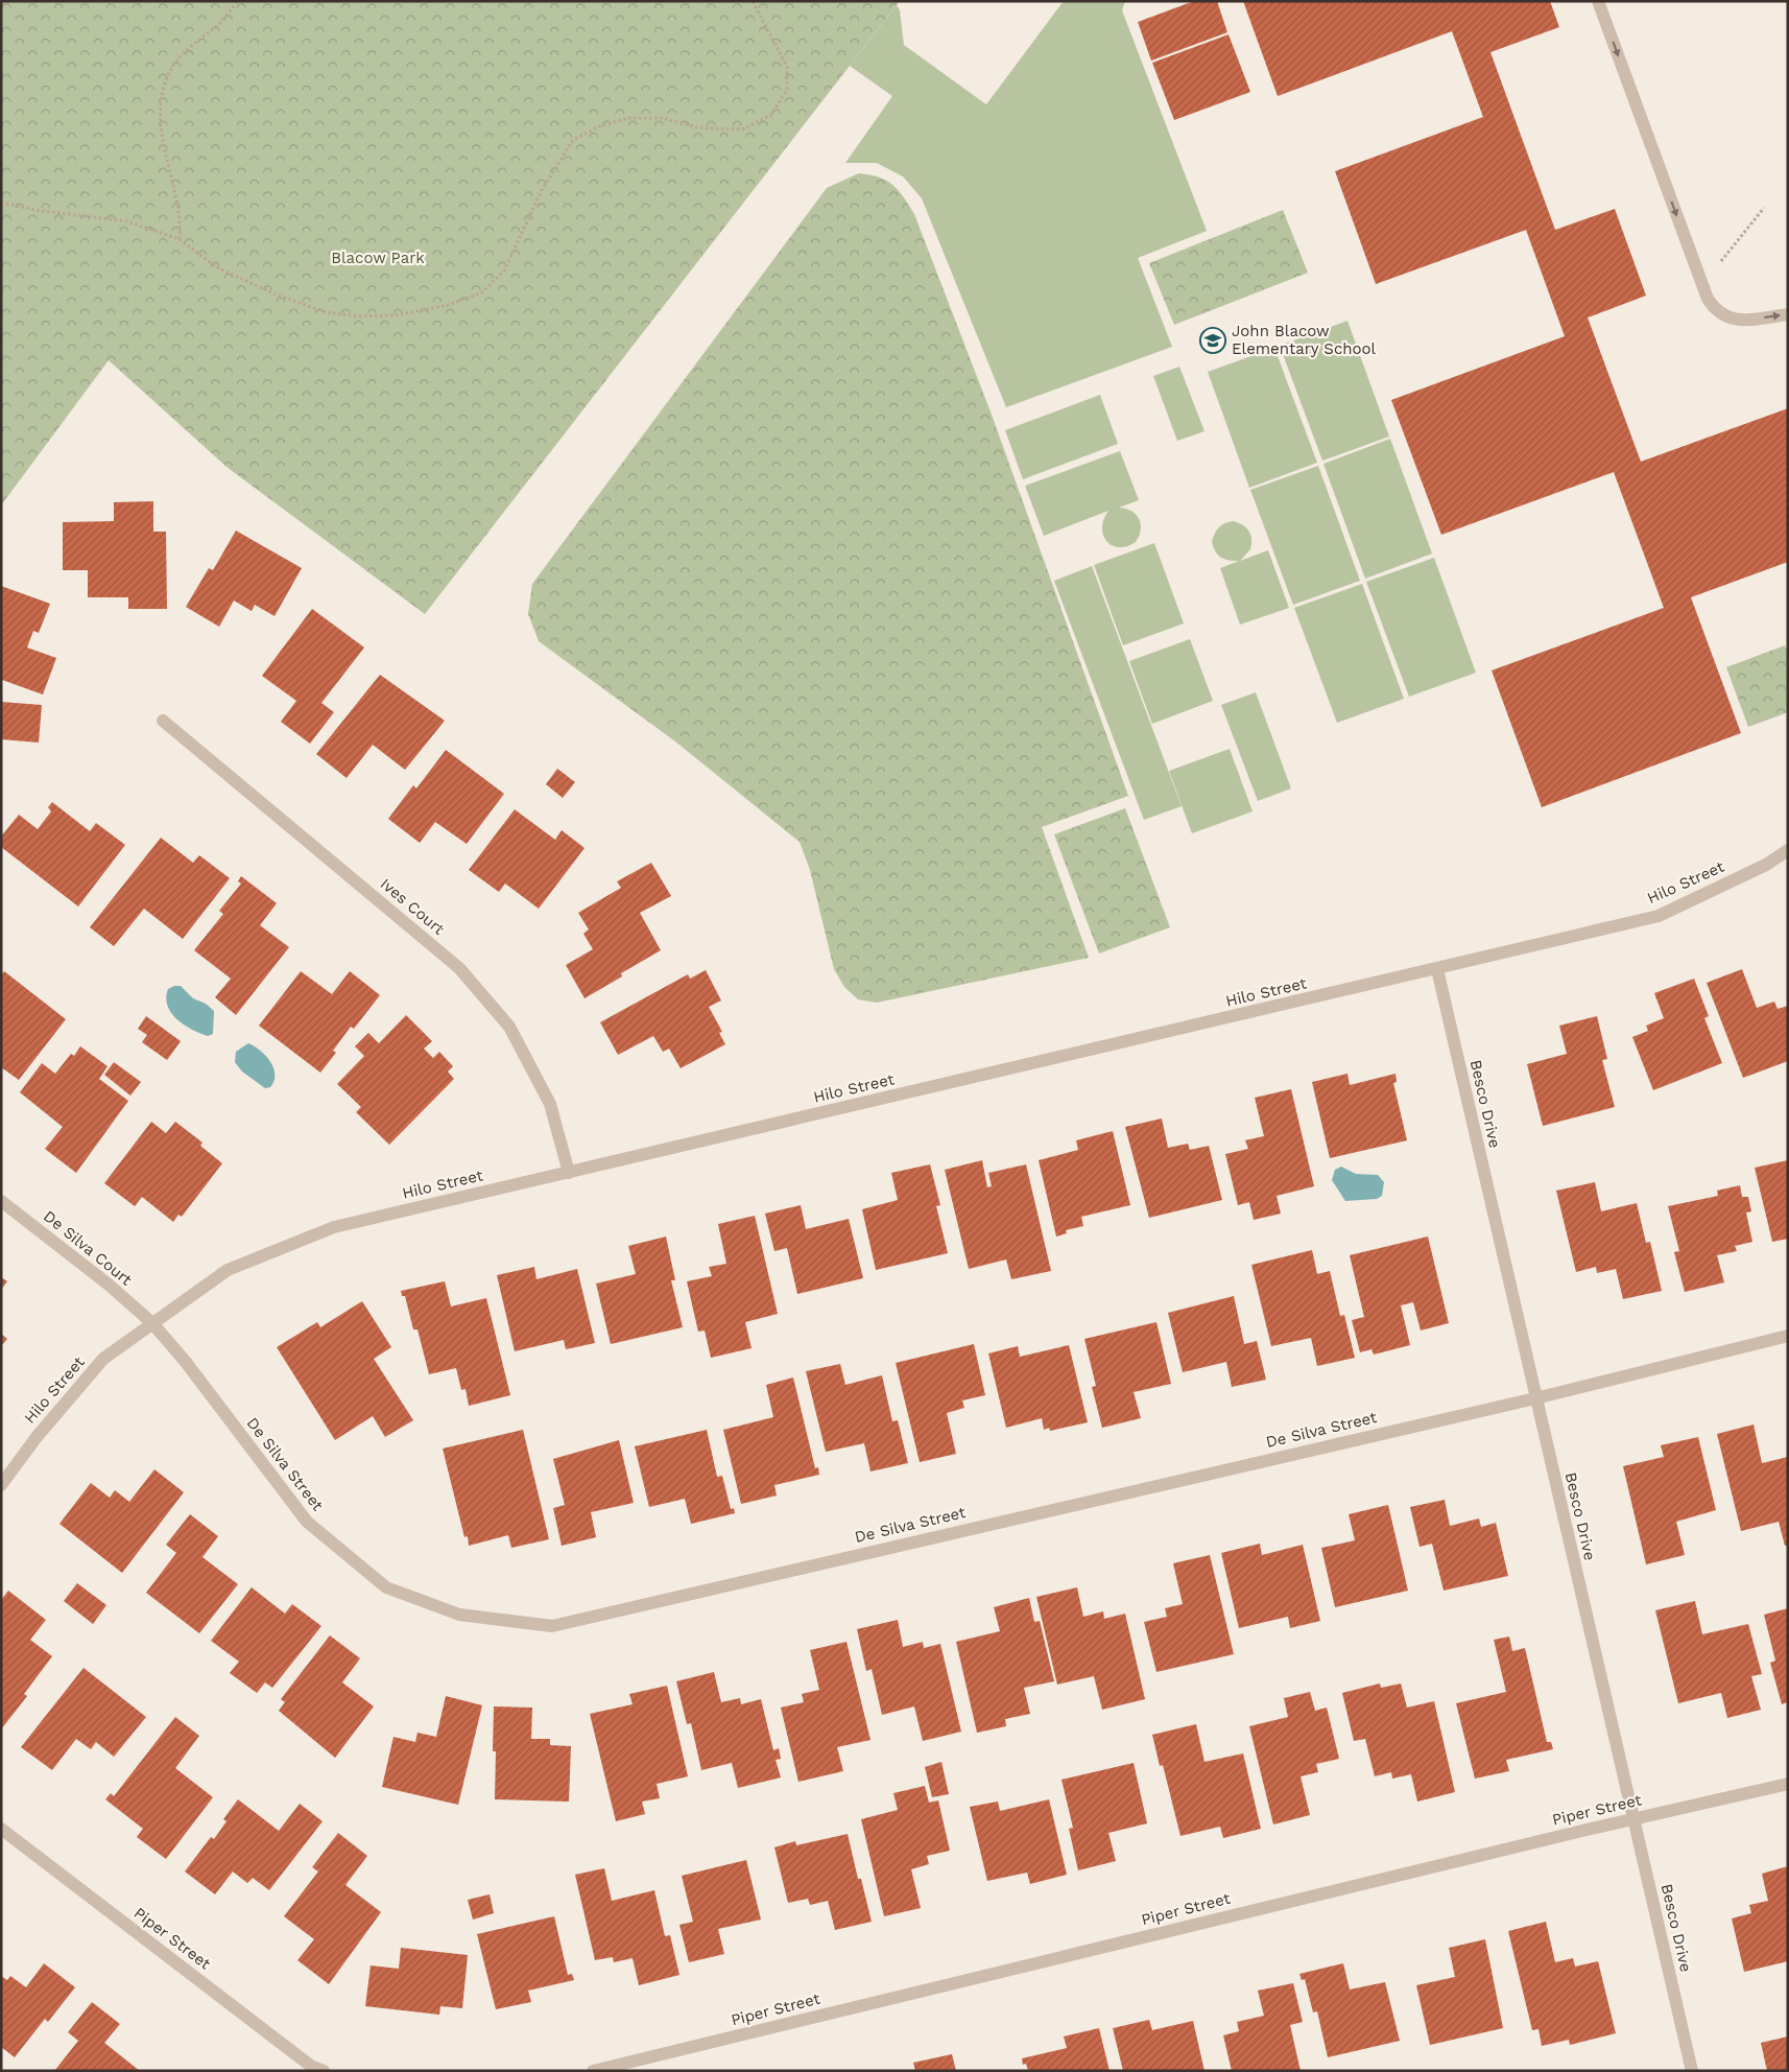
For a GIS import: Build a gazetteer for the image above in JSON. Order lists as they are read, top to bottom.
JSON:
{
  "streets": {
    "street": [
      "Hilo Street",
      "Ives Court",
      "Besco Drive",
      "De Silva Court",
      "De Silva Street",
      "Piper Street"
    ]
  },
  "crossings": [
    ["Hilo Street", "Ives Court"],
    ["Hilo Street", "Besco Drive"],
    ["Hilo Street", "De Silva Court"],
    ["Hilo Street", "De Silva Street"],
    ["Besco Drive", "De Silva Street"],
    ["Besco Drive", "Piper Street"],
    ["De Silva Court", "De Silva Street"]
  ],
  "parks": ["Blacow Park"],
  "places": {
    "school or university": ["John Blacow Elementary School"]
  }
}
